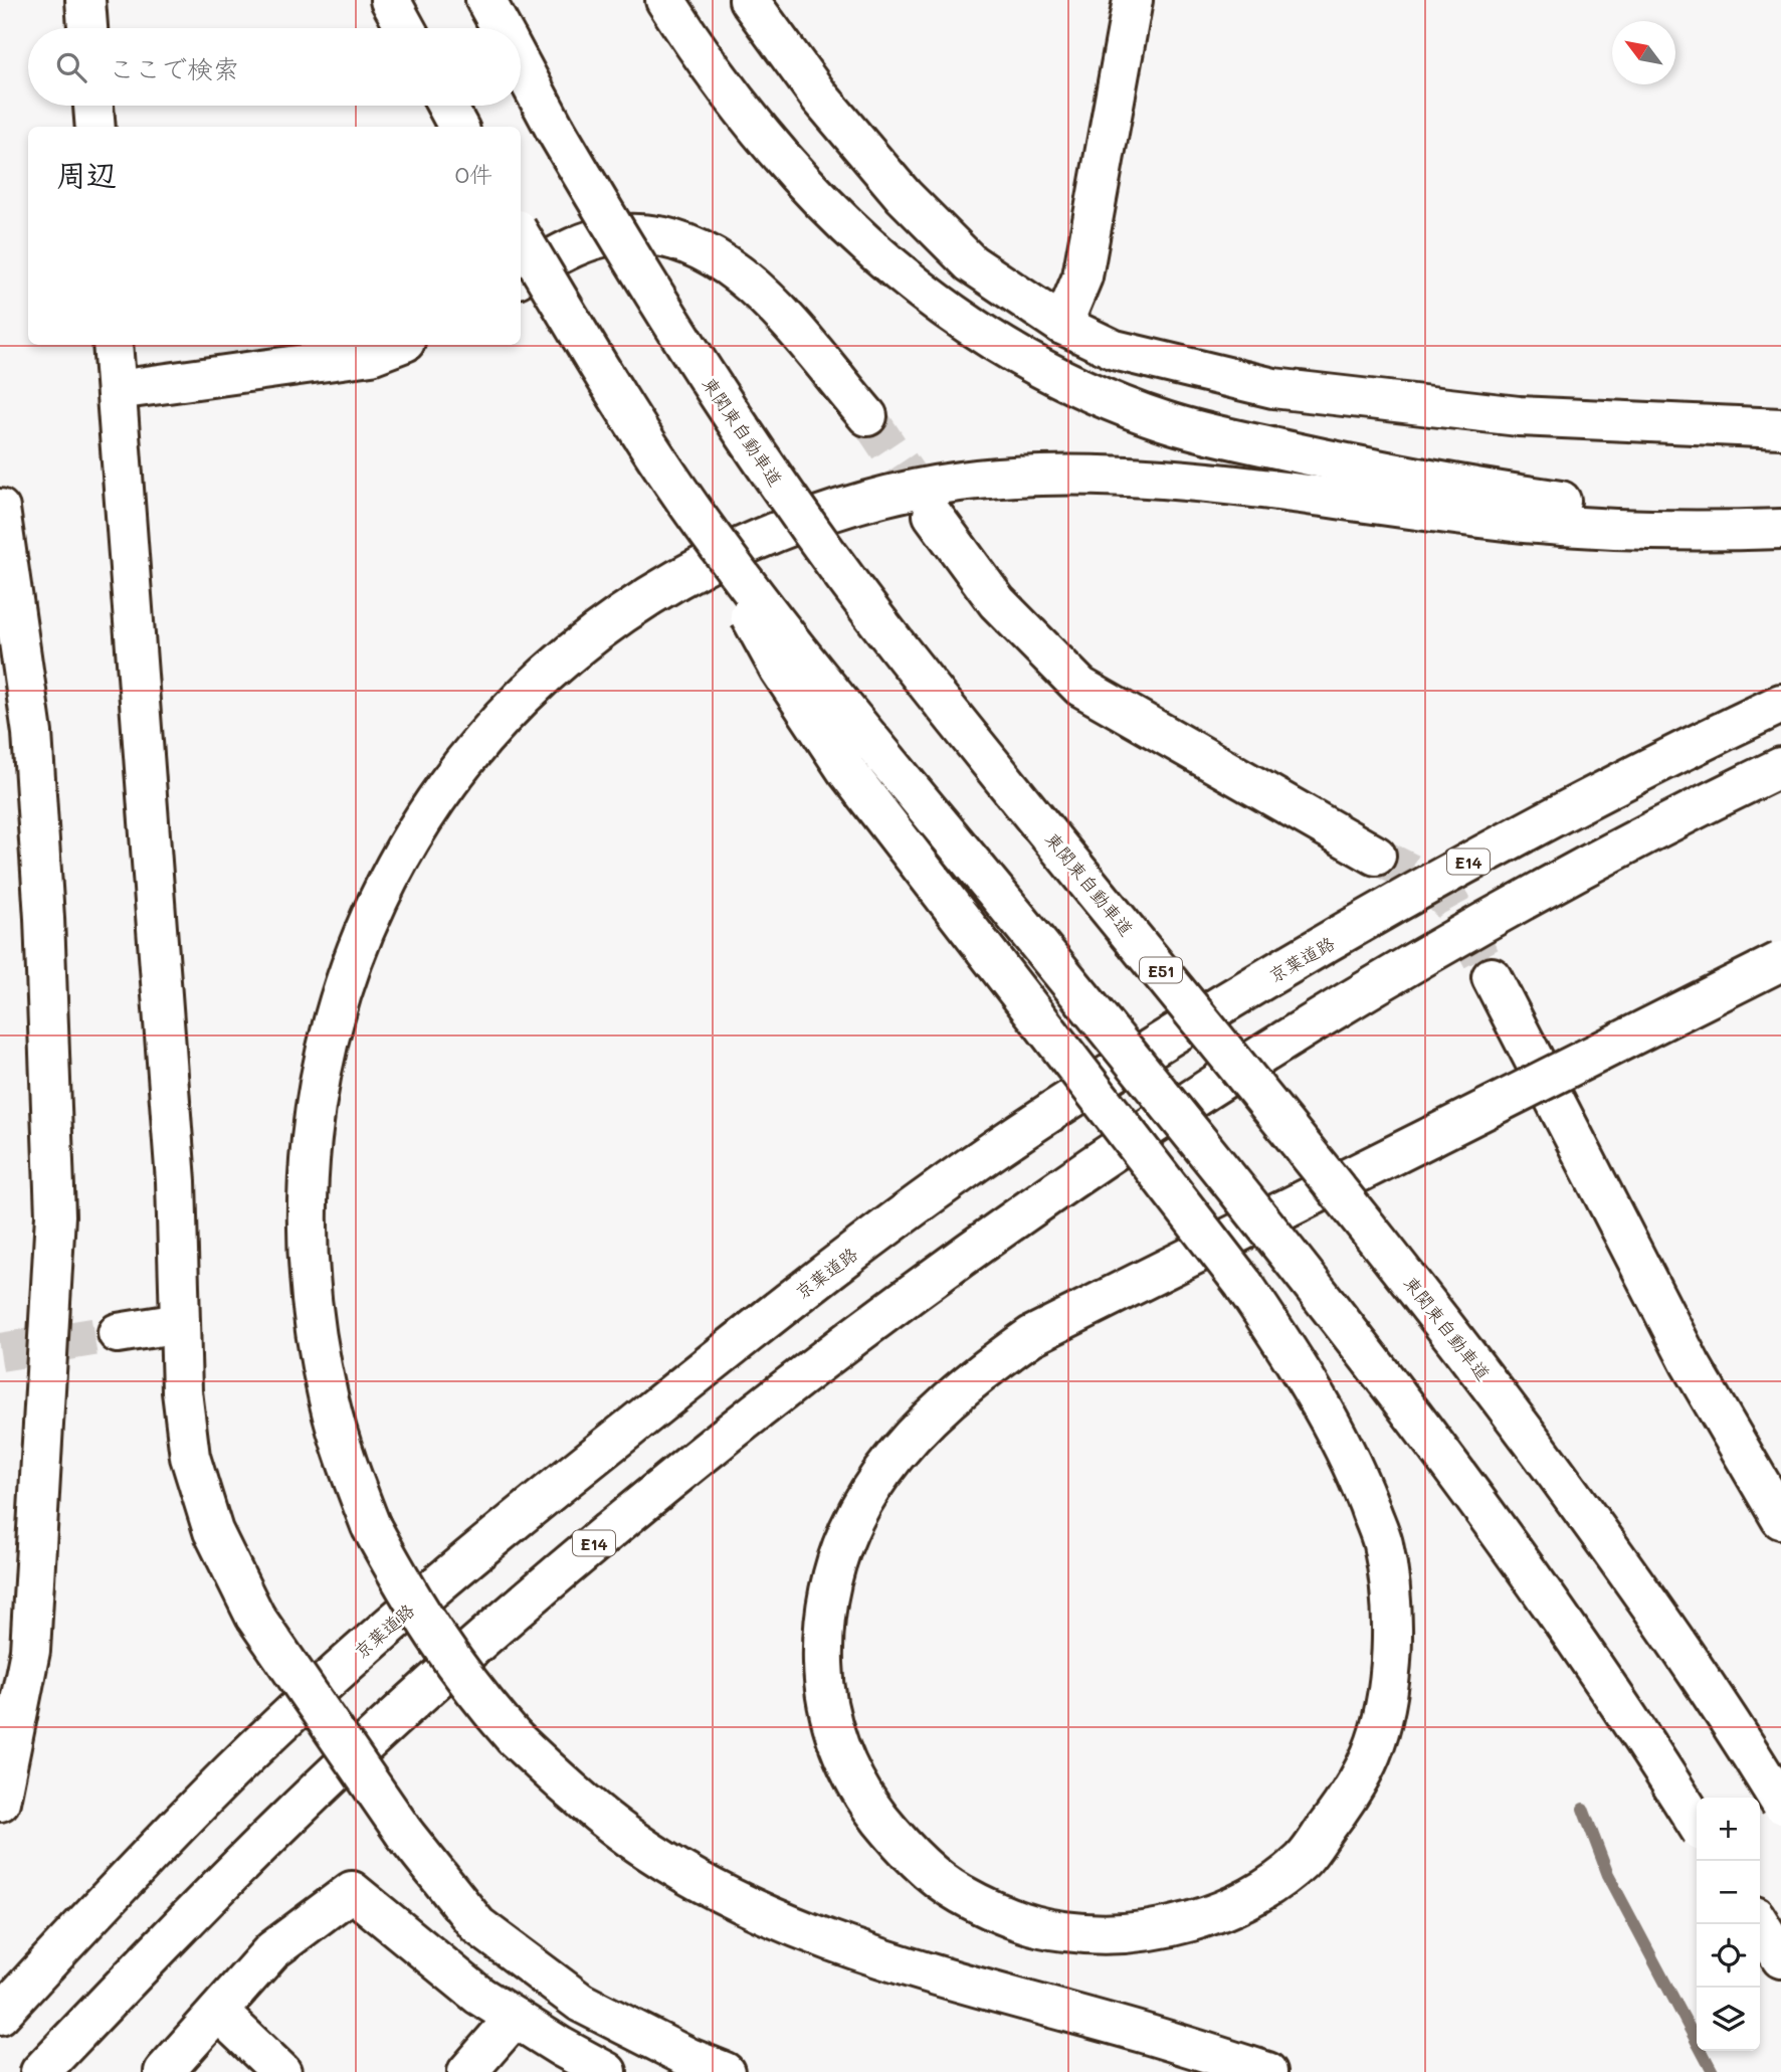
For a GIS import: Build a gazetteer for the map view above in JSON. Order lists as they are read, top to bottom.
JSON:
{
  "streets": {
    "main road": [
      "東関東自動車道",
      "E14",
      "京葉道路",
      "E51"
    ]
  },
  "north": "top left",
  "page": {
    "search": "ここで検索",
    "heading": ["周辺", "0件"],
    "map_buttons": ["+", "−"]
  }
}
